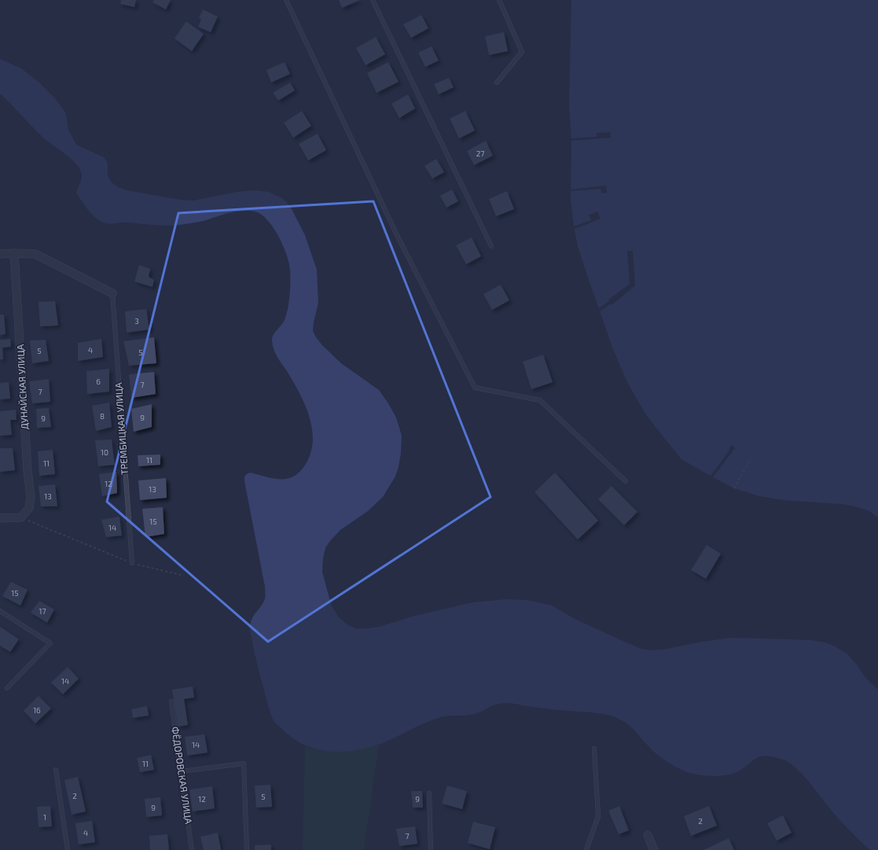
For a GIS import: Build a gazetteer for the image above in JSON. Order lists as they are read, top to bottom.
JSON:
{
  "streets": {
    "street": ["ДУНАЙСКАЯ УЛИЦА"],
    "lane": ["ТРЕМБИЦКАЯ УЛИЦА", "ФЁДОРОВСКАЯ УЛИЦА"]
  },
  "house_numbers": [
    "27",
    "3",
    "4",
    "5",
    "5",
    "6",
    "7",
    "7",
    "8",
    "9",
    "9",
    "10",
    "11",
    "11",
    "12",
    "13",
    "13",
    "15",
    "14",
    "15",
    "17",
    "14",
    "16",
    "14",
    "11",
    "2",
    "5",
    "12",
    "9",
    "9",
    "1",
    "2",
    "4",
    "7"
  ]
}
